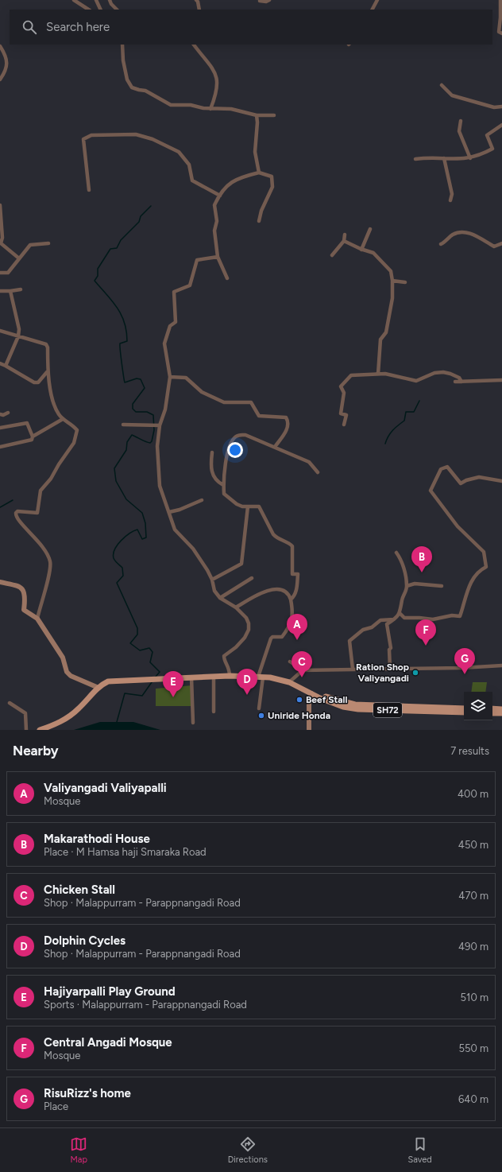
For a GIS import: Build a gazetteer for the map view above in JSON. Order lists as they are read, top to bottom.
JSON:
{
  "streets": {
    "main road": ["SH72"]
  },
  "places": ["Ration Shop Valiyangadi", "Beef Stall", "Uniride Honda"],
  "page": {
    "search": "Search here",
    "pins": [
      "B",
      "A",
      "F",
      "G",
      "C",
      "D",
      "E"
    ],
    "heading": ["Nearby", "7 results"],
    "list": [
      {
        "mark": "A",
        "name": "Valiyangadi Valiyapalli",
        "note": "Mosque",
        "value": "400 m"
      },
      {
        "mark": "B",
        "name": "Makarathodi House",
        "note": "Place · M Hamsa haji Smaraka Road",
        "value": "450 m"
      },
      {
        "mark": "C",
        "name": "Chicken Stall",
        "note": "Shop · Malappurram - Parappnangadi Road",
        "value": "470 m"
      },
      {
        "mark": "D",
        "name": "Dolphin Cycles",
        "note": "Shop · Malappurram - Parappnangadi Road",
        "value": "490 m"
      },
      {
        "mark": "E",
        "name": "Hajiyarpalli Play Ground",
        "note": "Sports · Malappurram - Parappnangadi Road",
        "value": "510 m"
      },
      {
        "mark": "F",
        "name": "Central Angadi Mosque",
        "note": "Mosque",
        "value": "550 m"
      },
      {
        "mark": "G",
        "name": "RisuRizz's home",
        "note": "Place",
        "value": "640 m"
      }
    ],
    "nav": ["Map", "Directions", "Saved"]
  }
}
